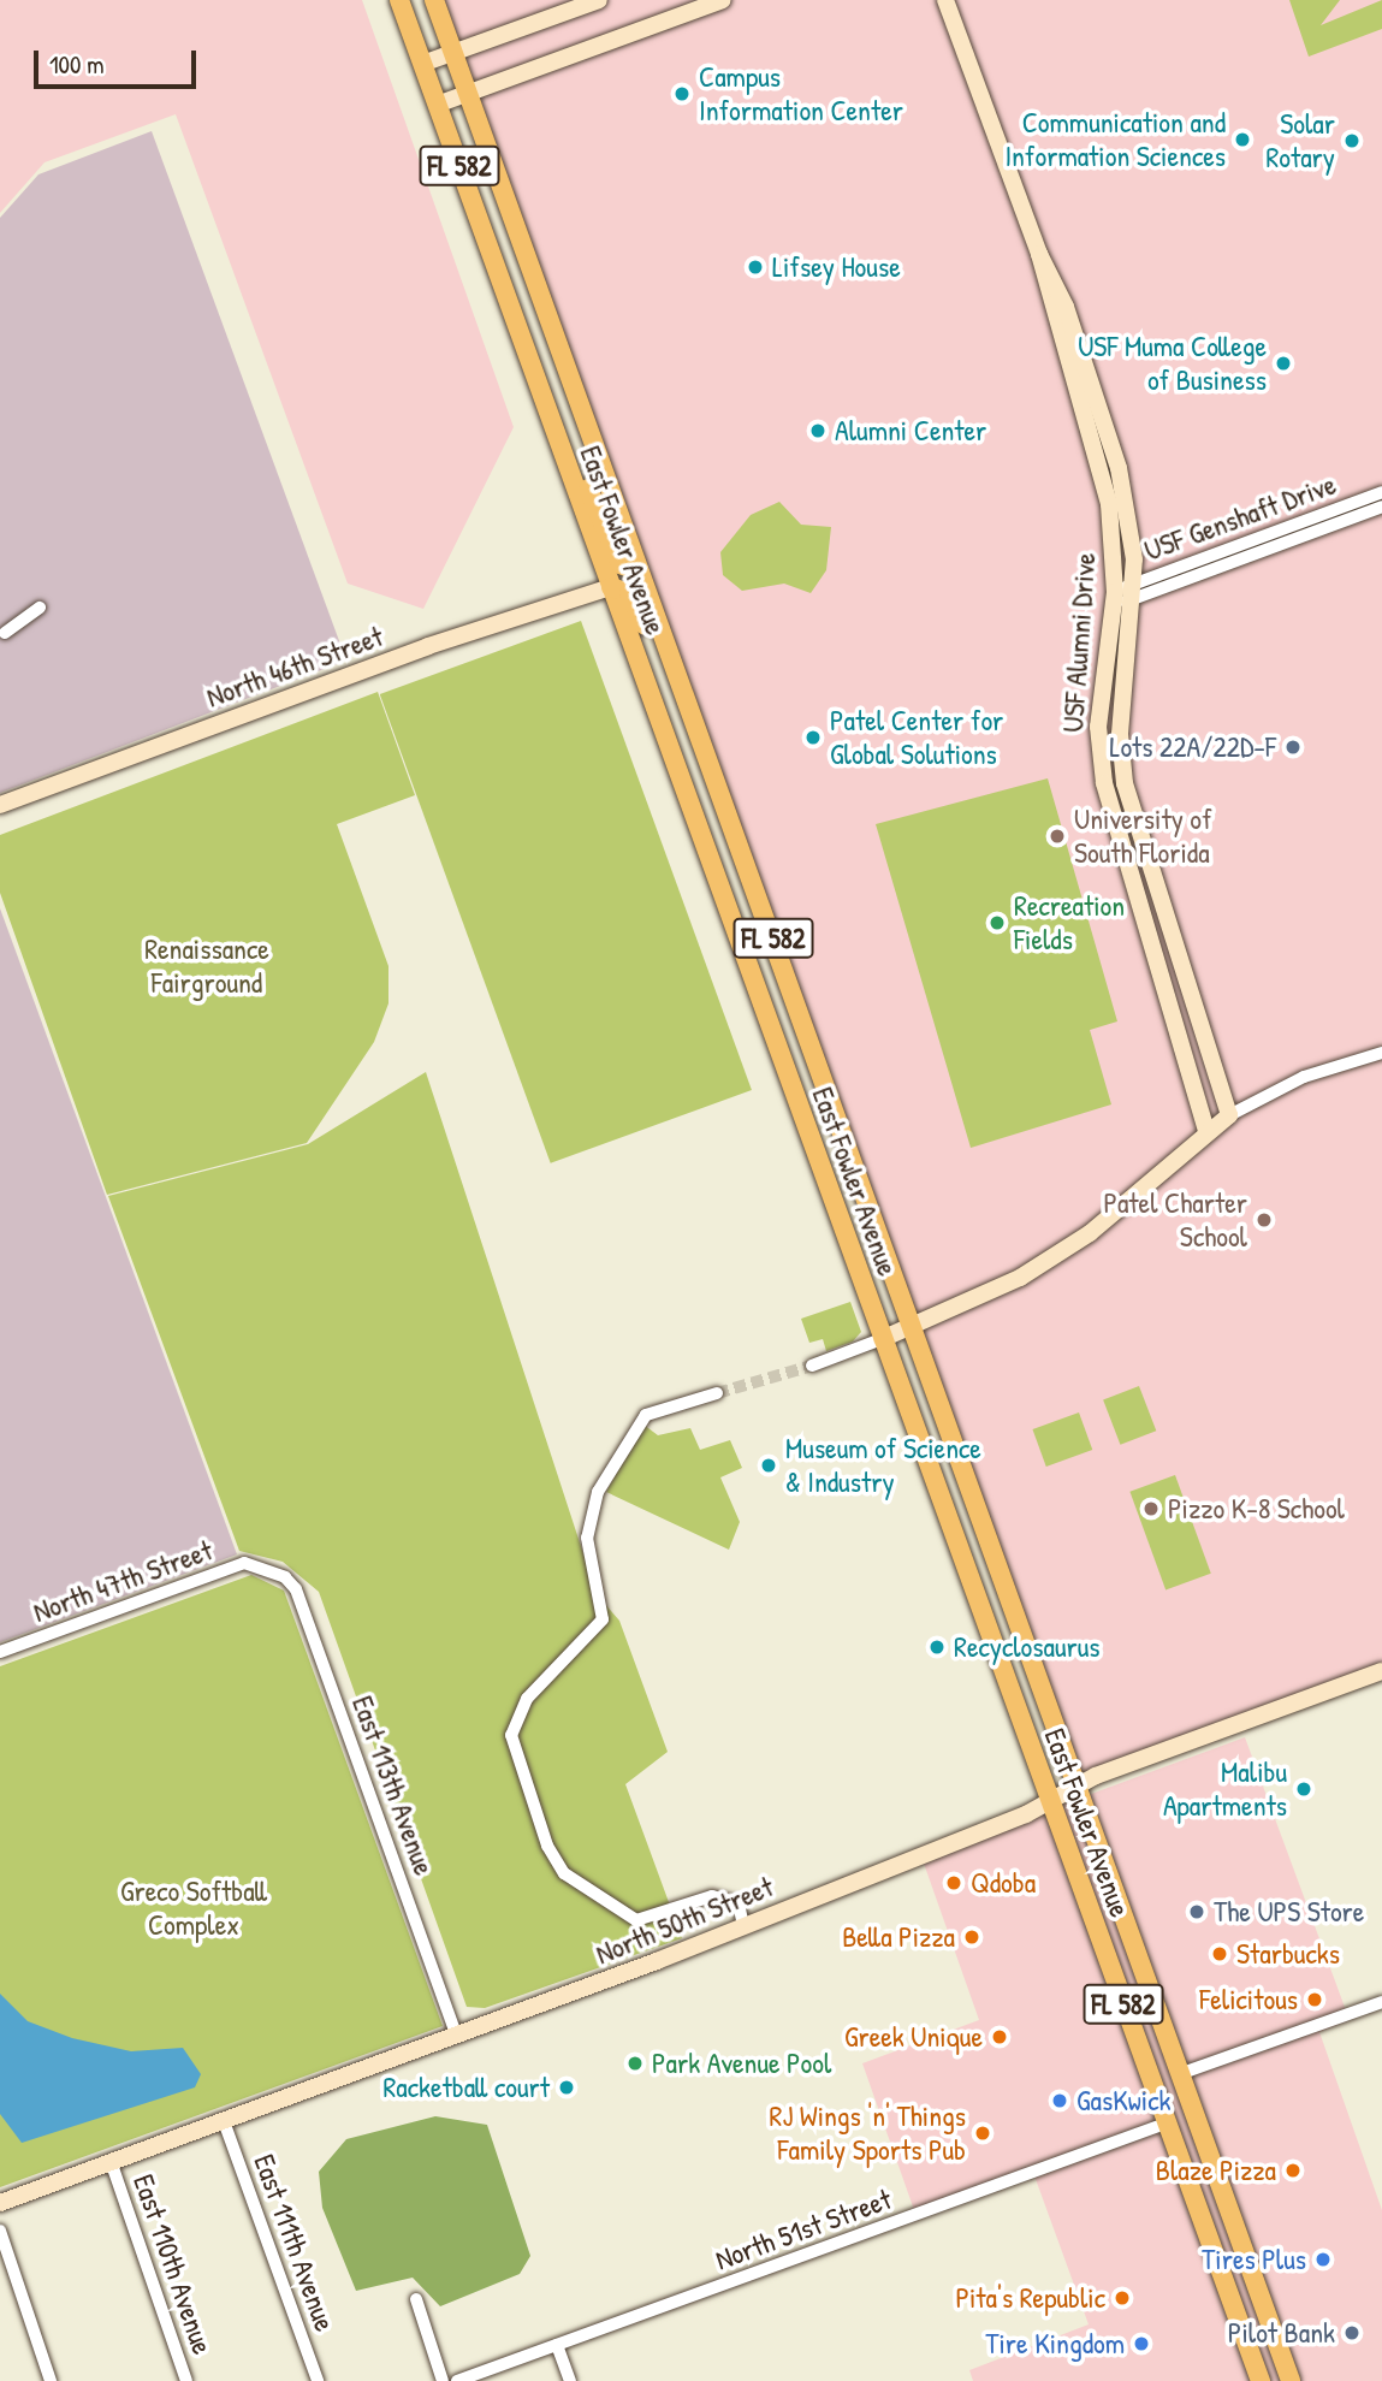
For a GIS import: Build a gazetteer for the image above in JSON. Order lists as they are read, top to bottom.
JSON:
{
  "streets": {
    "main road": ["FL 582", "East Fowler Avenue"],
    "street": [
      "USF Genshaft Drive",
      "USF Alumni Drive",
      "North 46th Street",
      "North 47th Street",
      "East 113th Avenue",
      "North 50th Street",
      "North 51st Street",
      "East 111th Avenue",
      "East 110th Avenue"
    ]
  },
  "crossings": [
    ["USF Genshaft Drive", "USF Alumni Drive"],
    ["East Fowler Avenue", "North 46th Street"],
    ["East Fowler Avenue", "North 50th Street"],
    ["East Fowler Avenue", "North 51st Street"],
    ["North 47th Street", "East 113th Avenue"],
    ["East 113th Avenue", "North 50th Street"],
    ["North 50th Street", "East 111th Avenue"],
    ["North 50th Street", "East 110th Avenue"]
  ],
  "parks": ["Renaissance Fairground", "Greco Softball Complex"],
  "places": [
    "Campus Information Center",
    "Communication and Information Sciences",
    "Solar Rotary",
    "Lifsey House",
    "USF Muma College of Business",
    "Alumni Center",
    "Patel Center for Global Solutions",
    "Lots 22A/22D-F",
    "University of South Florida",
    "Recreation Fields",
    "Patel Charter School",
    "Museum of Science & Industry",
    "Pizzo K-8 School",
    "Recyclosaurus",
    "Malibu Apartments",
    "Qdoba",
    "The UPS Store",
    "Bella Pizza",
    "Starbucks",
    "Felicitous",
    "Greek Unique",
    "Park Avenue Pool",
    "Racketball court",
    "GasKwick",
    "RJ Wings 'n' Things Family Sports Pub",
    "Blaze Pizza",
    "Tires Plus",
    "Pita's Republic",
    "Pilot Bank",
    "Tire Kingdom"
  ],
  "scale_bar": "100 m"
}
